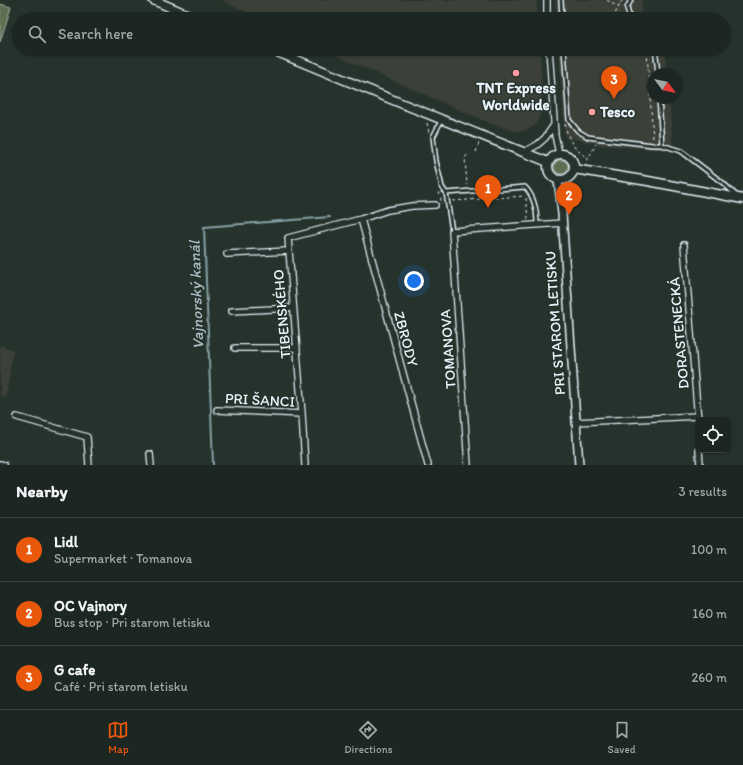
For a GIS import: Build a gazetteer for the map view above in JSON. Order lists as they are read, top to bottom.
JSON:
{
  "streets": {
    "main road": ["PRI STAROM LETISKU"],
    "street": [
      "TIBENSKÉHO",
      "DORASTENECKÁ",
      "ZBRODY",
      "TOMANOVA",
      "PRI ŠANCI"
    ]
  },
  "crossings": [
    ["TIBENSKÉHO", "ZBRODY"],
    ["TIBENSKÉHO", "PRI ŠANCI"]
  ],
  "water": ["Vajnorský kanál"],
  "places": ["TNT Express Worldwide", "Tesco"],
  "north": "bottom right",
  "page": {
    "search": "Search here",
    "pins": ["3", "1", "2"],
    "heading": ["Nearby", "3 results"],
    "list": [
      {
        "mark": "1",
        "name": "Lidl",
        "note": "Supermarket · Tomanova",
        "value": "100 m"
      },
      {
        "mark": "2",
        "name": "OC Vajnory",
        "note": "Bus stop · Pri starom letisku",
        "value": "160 m"
      },
      {
        "mark": "3",
        "name": "G cafe",
        "note": "Café · Pri starom letisku",
        "value": "260 m"
      }
    ],
    "nav": ["Map", "Directions", "Saved"]
  }
}
